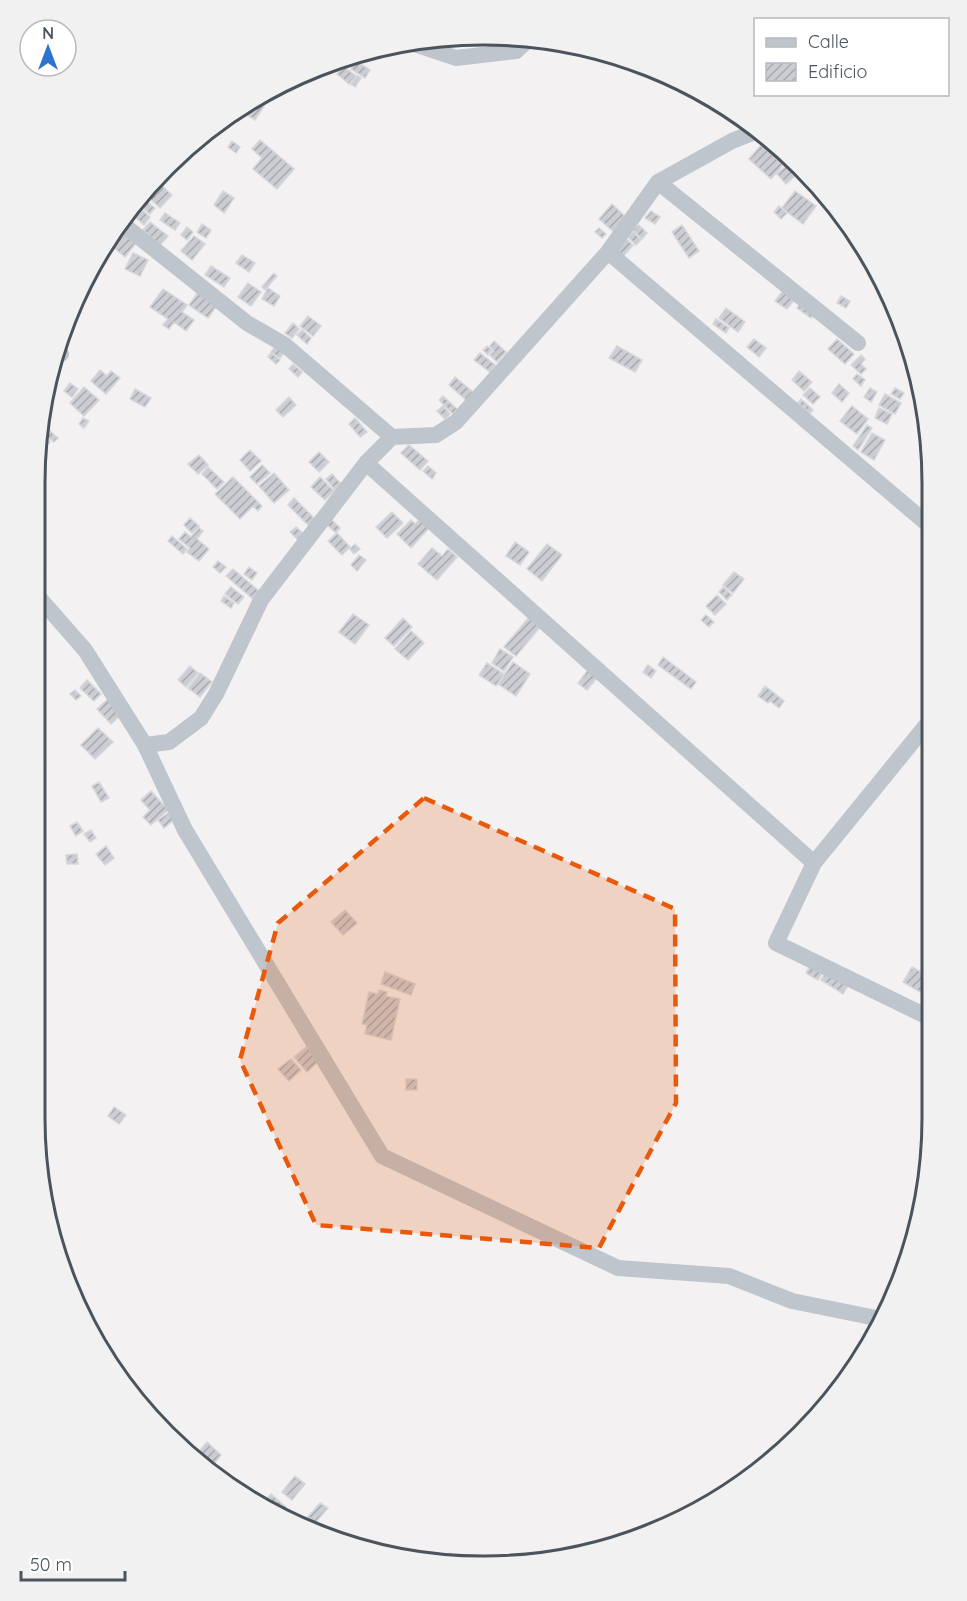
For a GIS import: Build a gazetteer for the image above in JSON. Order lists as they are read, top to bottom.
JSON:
{
  "legend": ["Calle", "Edificio"],
  "scale_bar": "50 m",
  "north": "top"
}
